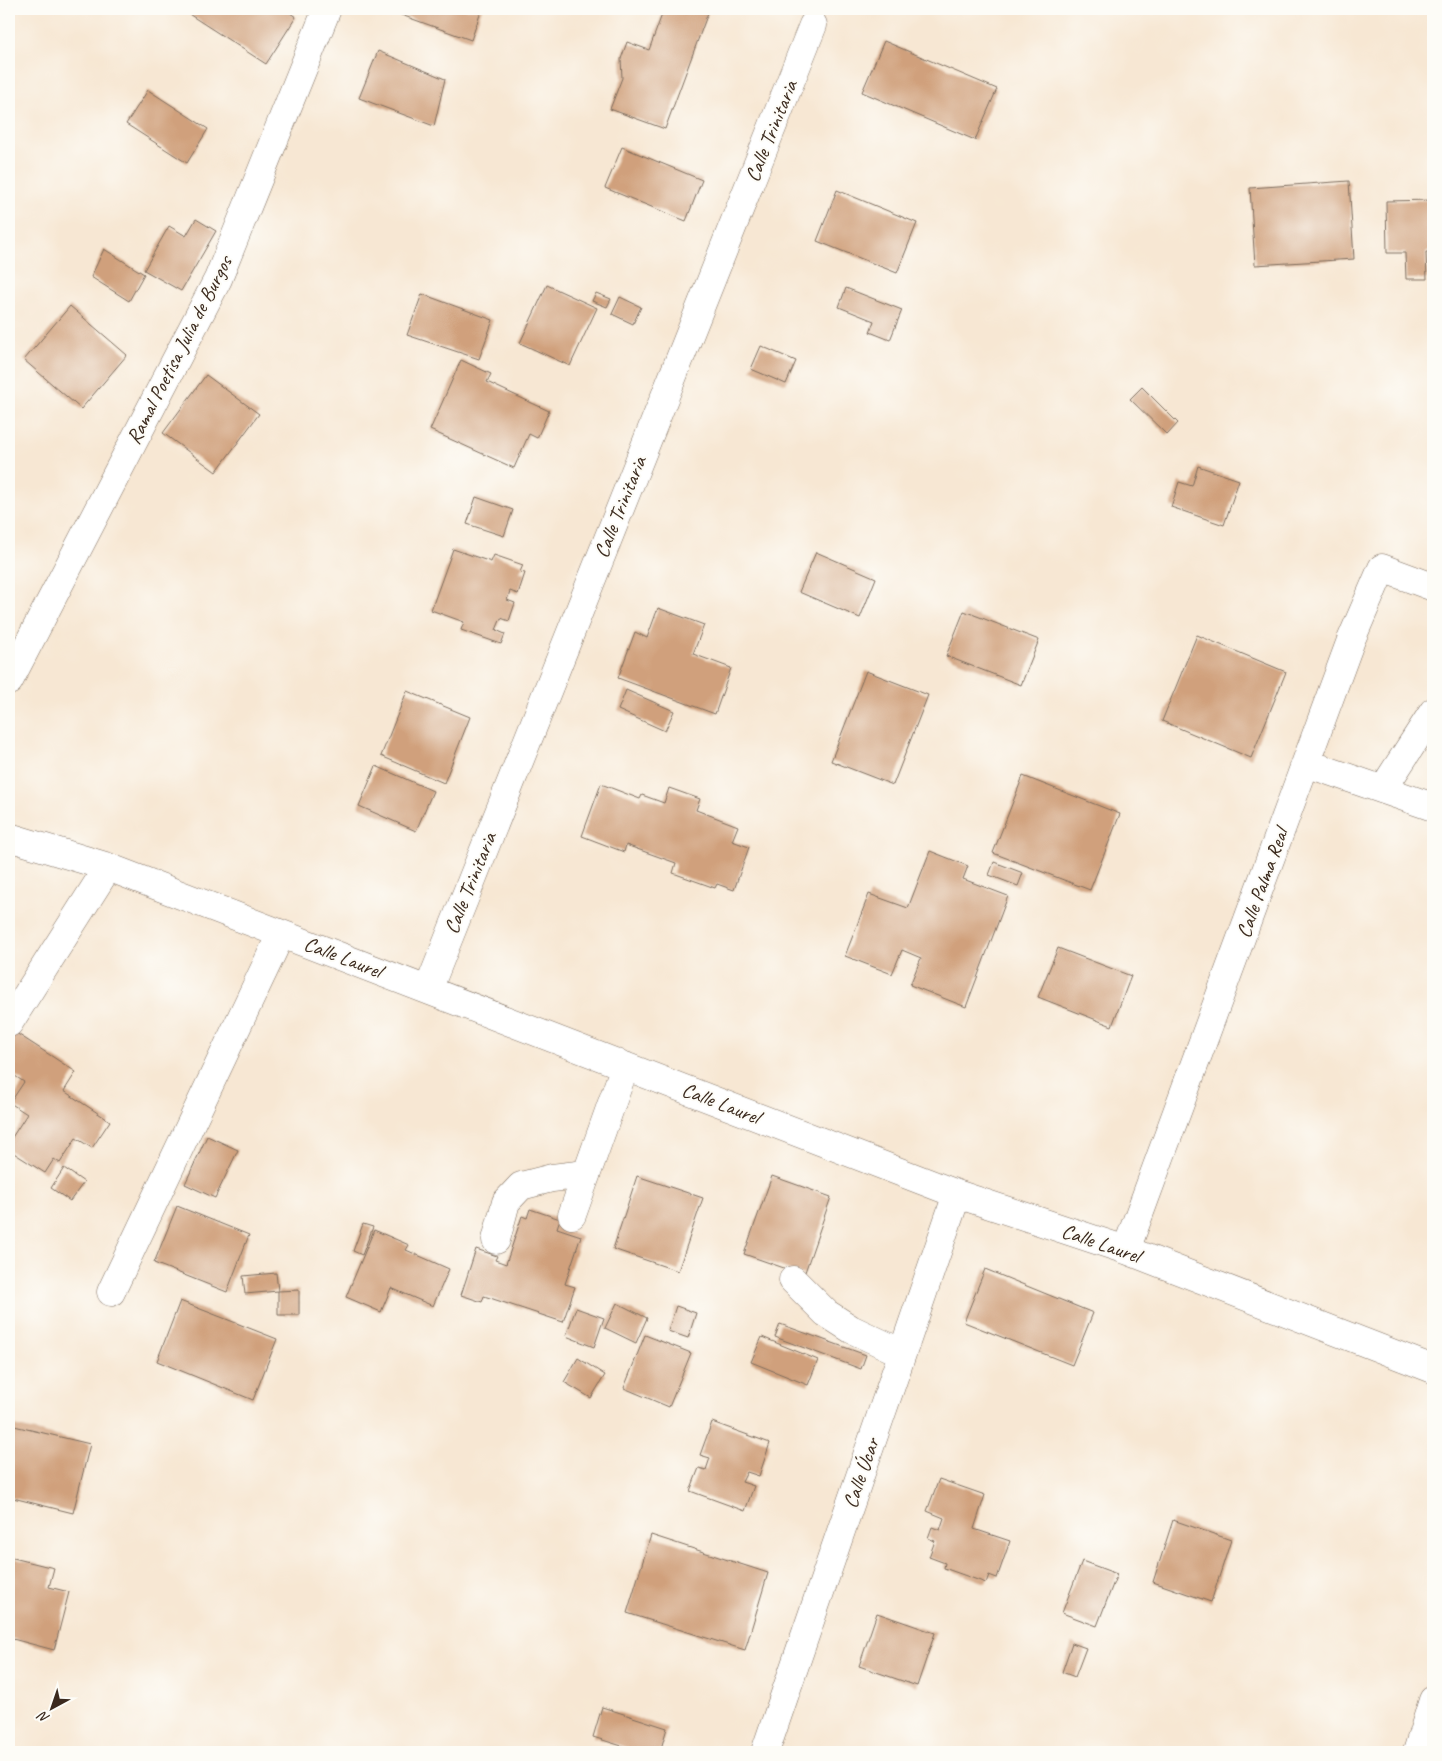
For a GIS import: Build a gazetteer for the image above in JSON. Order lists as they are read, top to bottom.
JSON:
{
  "streets": {
    "street": [
      "Calle Trinitaria",
      "Ramal Poetisa Julia de Burgos",
      "Calle Palma Real",
      "Calle Laurel",
      "Calle Úcar"
    ]
  },
  "crossings": [
    ["Calle Trinitaria", "Calle Laurel"],
    ["Calle Palma Real", "Calle Laurel"],
    ["Calle Laurel", "Calle Úcar"]
  ],
  "north": "bottom left"
}
